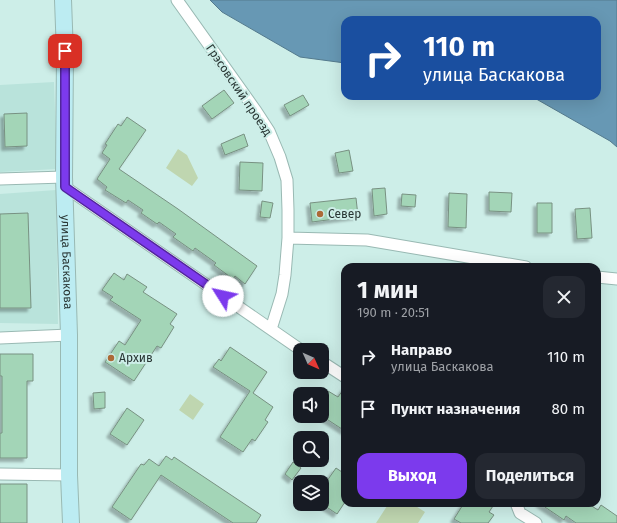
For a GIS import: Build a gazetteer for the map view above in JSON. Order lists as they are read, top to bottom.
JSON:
{
  "streets": {
    "street": ["Грэсовский проезд", "улица Баскакова"]
  },
  "places": ["Север", "Архив"],
  "north": "bottom right",
  "page": {
    "turn": ["110 m", "улица Баскакова"],
    "heading": ["1 мин", "190 m · 20:51"],
    "list": [
      {
        "name": "Направо",
        "note": "улица Баскакова",
        "value": "110 m"
      },
      {
        "name": "Пункт назначения",
        "value": "80 m"
      }
    ],
    "buttons": ["Выход", "Поделиться"]
  }
}
